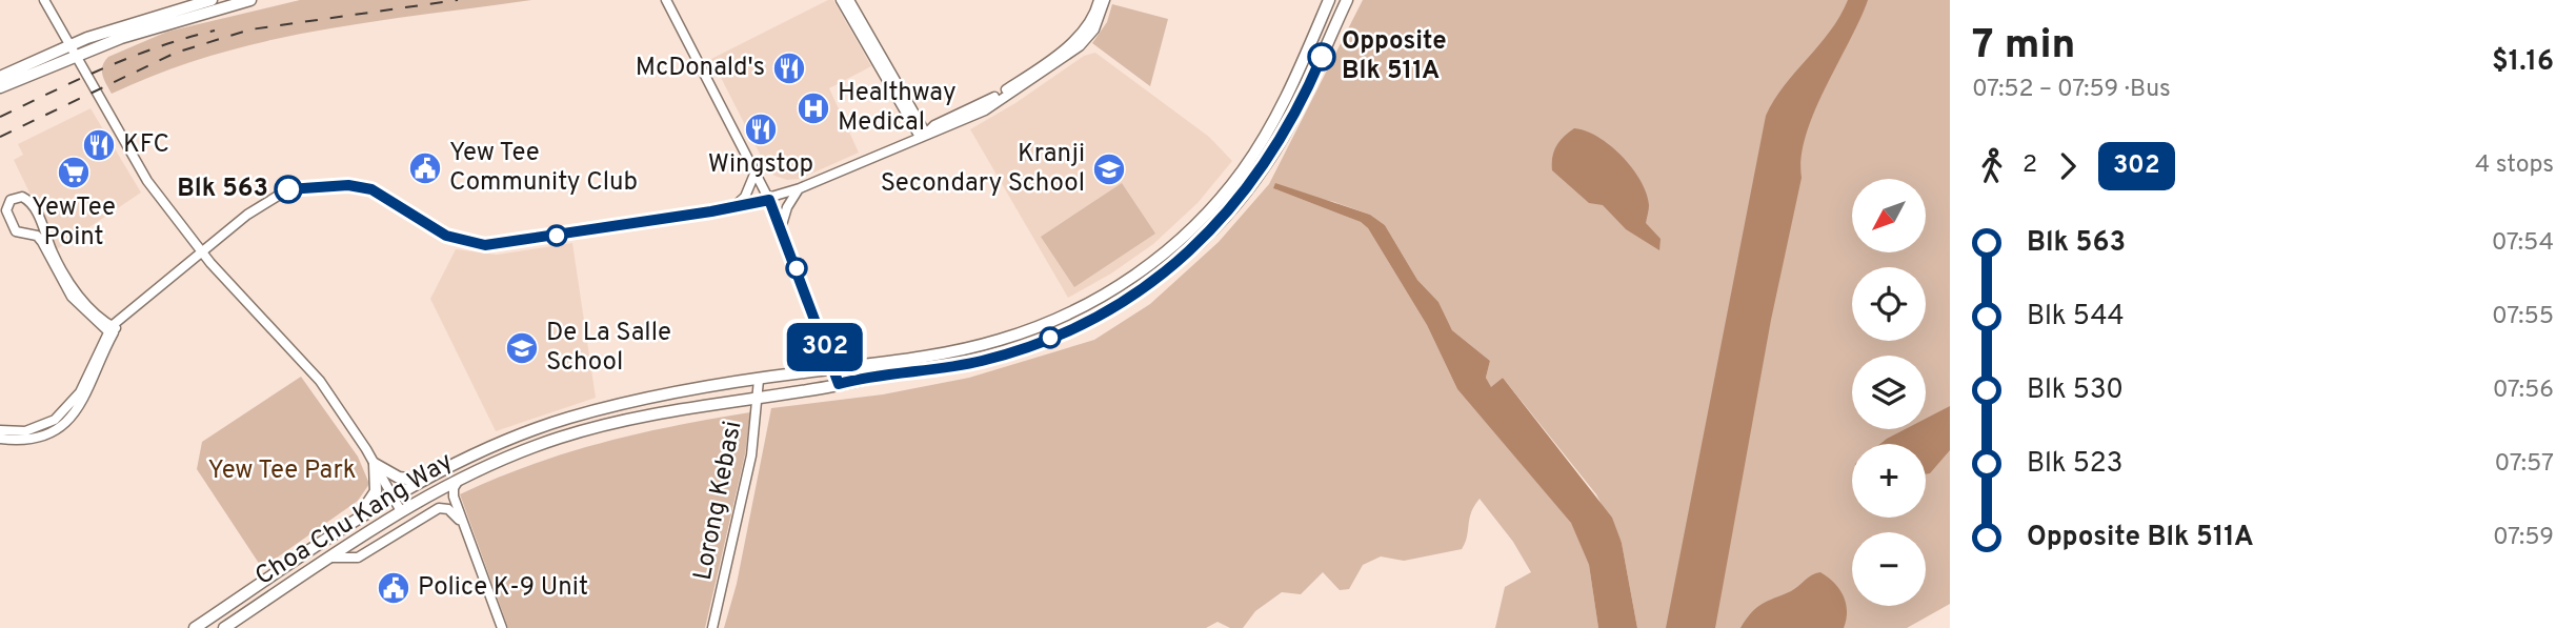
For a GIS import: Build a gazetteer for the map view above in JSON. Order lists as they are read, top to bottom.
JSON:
{
  "streets": {
    "main road": ["Choa Chu Kang Way"],
    "street": ["Lorong Kebasi"]
  },
  "crossings": [
    ["Lorong Kebasi", "Choa Chu Kang Way"]
  ],
  "parks": ["Yew Tee Park"],
  "places": {
    "other": ["Opposite Blk 511A", "Blk 563"],
    "restaurant": ["McDonald's", "Wingstop", "KFC"],
    "hospital": ["Healthway Medical"],
    "public building": ["Yew Tee Community Club", "Police K-9 Unit"],
    "school or university": ["Kranji Secondary School", "De La Salle School"],
    "supermarket": ["YewTee Point"]
  },
  "lines": ["bus line 302"],
  "north": "bottom left",
  "page": {
    "on_map": "302",
    "heading": ["7 min", "07:52 – 07:59 · Bus", "$1.16"],
    "legs": ["2", "302", "4 stops"],
    "map_buttons": ["+", "−"],
    "list": [
      {
        "name": "Blk 563",
        "value": "07:54"
      },
      {
        "name": "Blk 544",
        "value": "07:55"
      },
      {
        "name": "Blk 530",
        "value": "07:56"
      },
      {
        "name": "Blk 523",
        "value": "07:57"
      },
      {
        "name": "Opposite Blk 511A",
        "value": "07:59"
      }
    ]
  }
}
